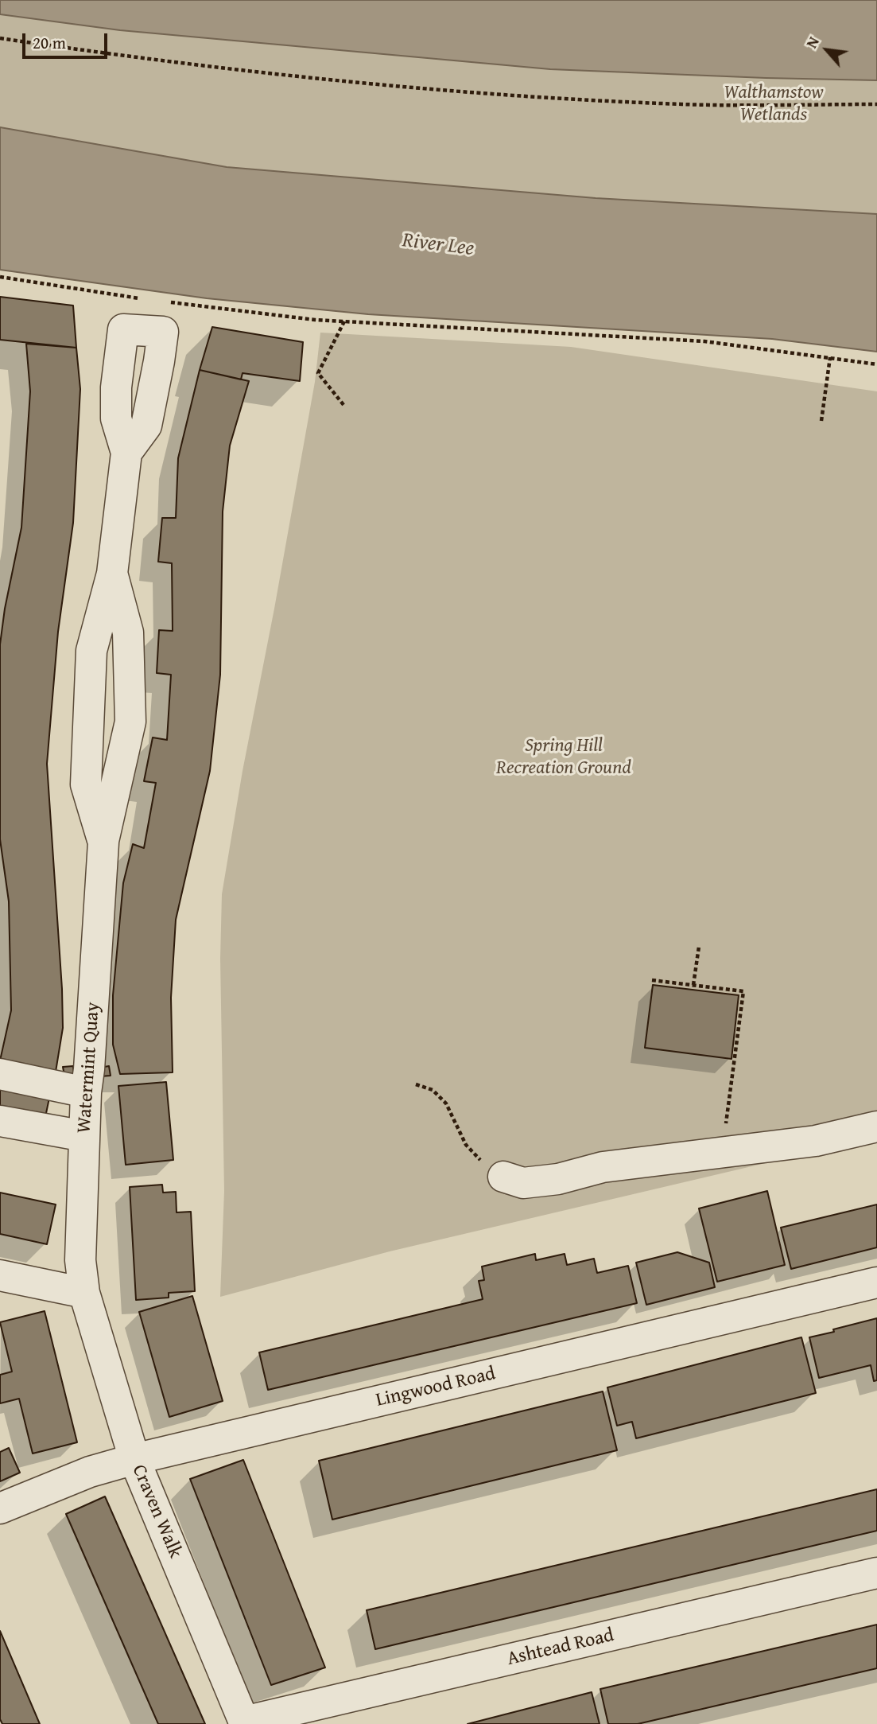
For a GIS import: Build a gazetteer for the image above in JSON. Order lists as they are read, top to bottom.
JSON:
{
  "streets": {
    "street": [
      "Watermint Quay",
      "Lingwood Road",
      "Craven Walk",
      "Ashtead Road"
    ]
  },
  "crossings": [
    ["Watermint Quay", "Craven Walk"],
    ["Lingwood Road", "Craven Walk"],
    ["Craven Walk", "Ashtead Road"]
  ],
  "water": ["River Lee"],
  "parks": ["Walthamstow Wetlands", "Spring Hill Recreation Ground"],
  "scale_bar": "20 m",
  "north": "top left"
}
